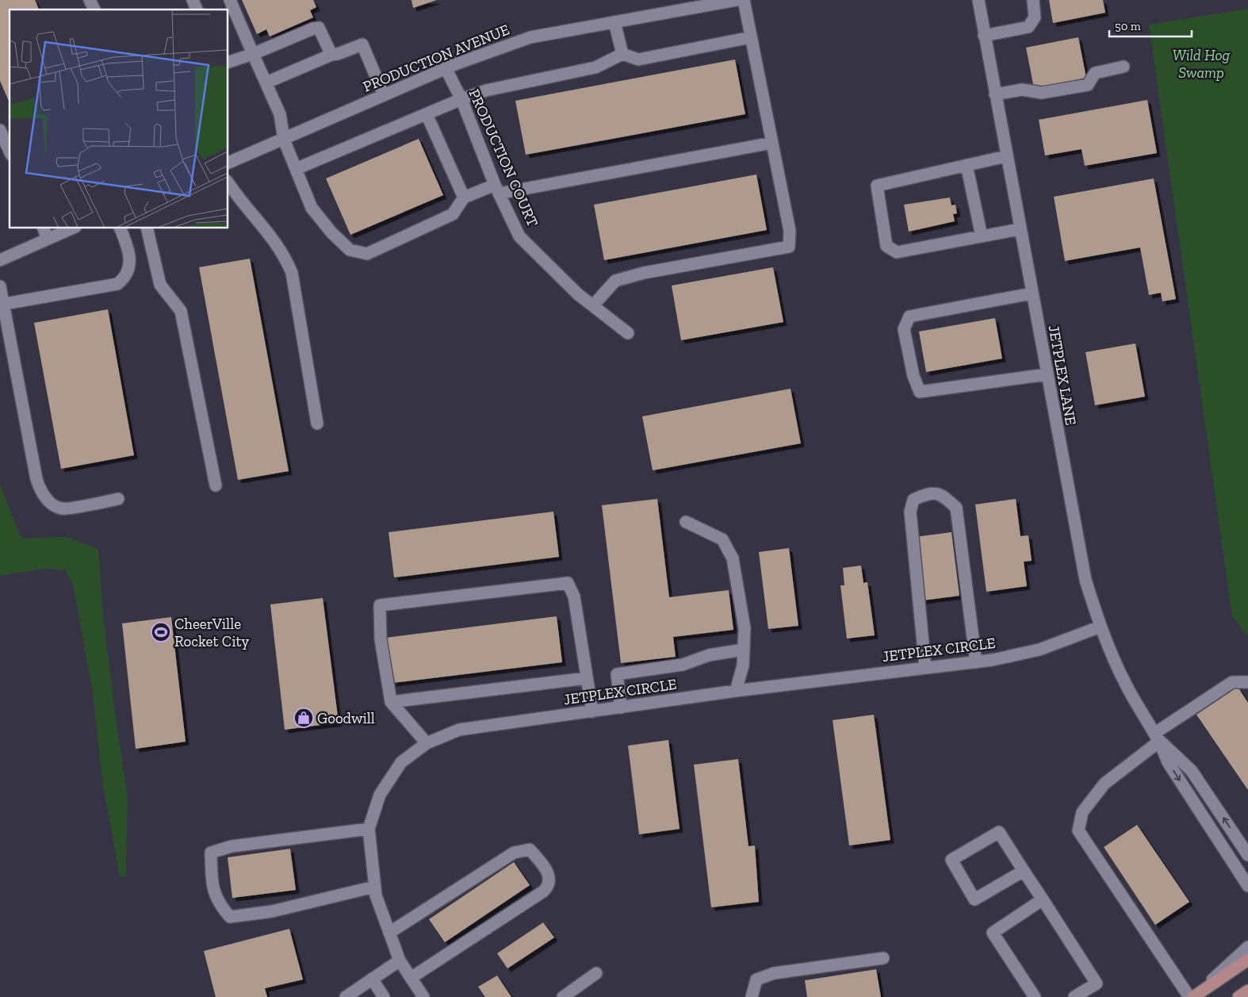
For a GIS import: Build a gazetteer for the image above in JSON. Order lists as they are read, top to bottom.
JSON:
{
  "streets": {
    "street": [
      "PRODUCTION AVENUE",
      "PRODUCTION COURT",
      "JETPLEX LANE",
      "JETPLEX CIRCLE"
    ]
  },
  "crossings": [
    ["PRODUCTION AVENUE", "PRODUCTION COURT"],
    ["JETPLEX LANE", "JETPLEX CIRCLE"]
  ],
  "parks": ["Wild Hog Swamp"],
  "places": {
    "sports": ["CheerVille Rocket City"],
    "shop": ["Goodwill"]
  },
  "scale_bar": "50 m"
}
